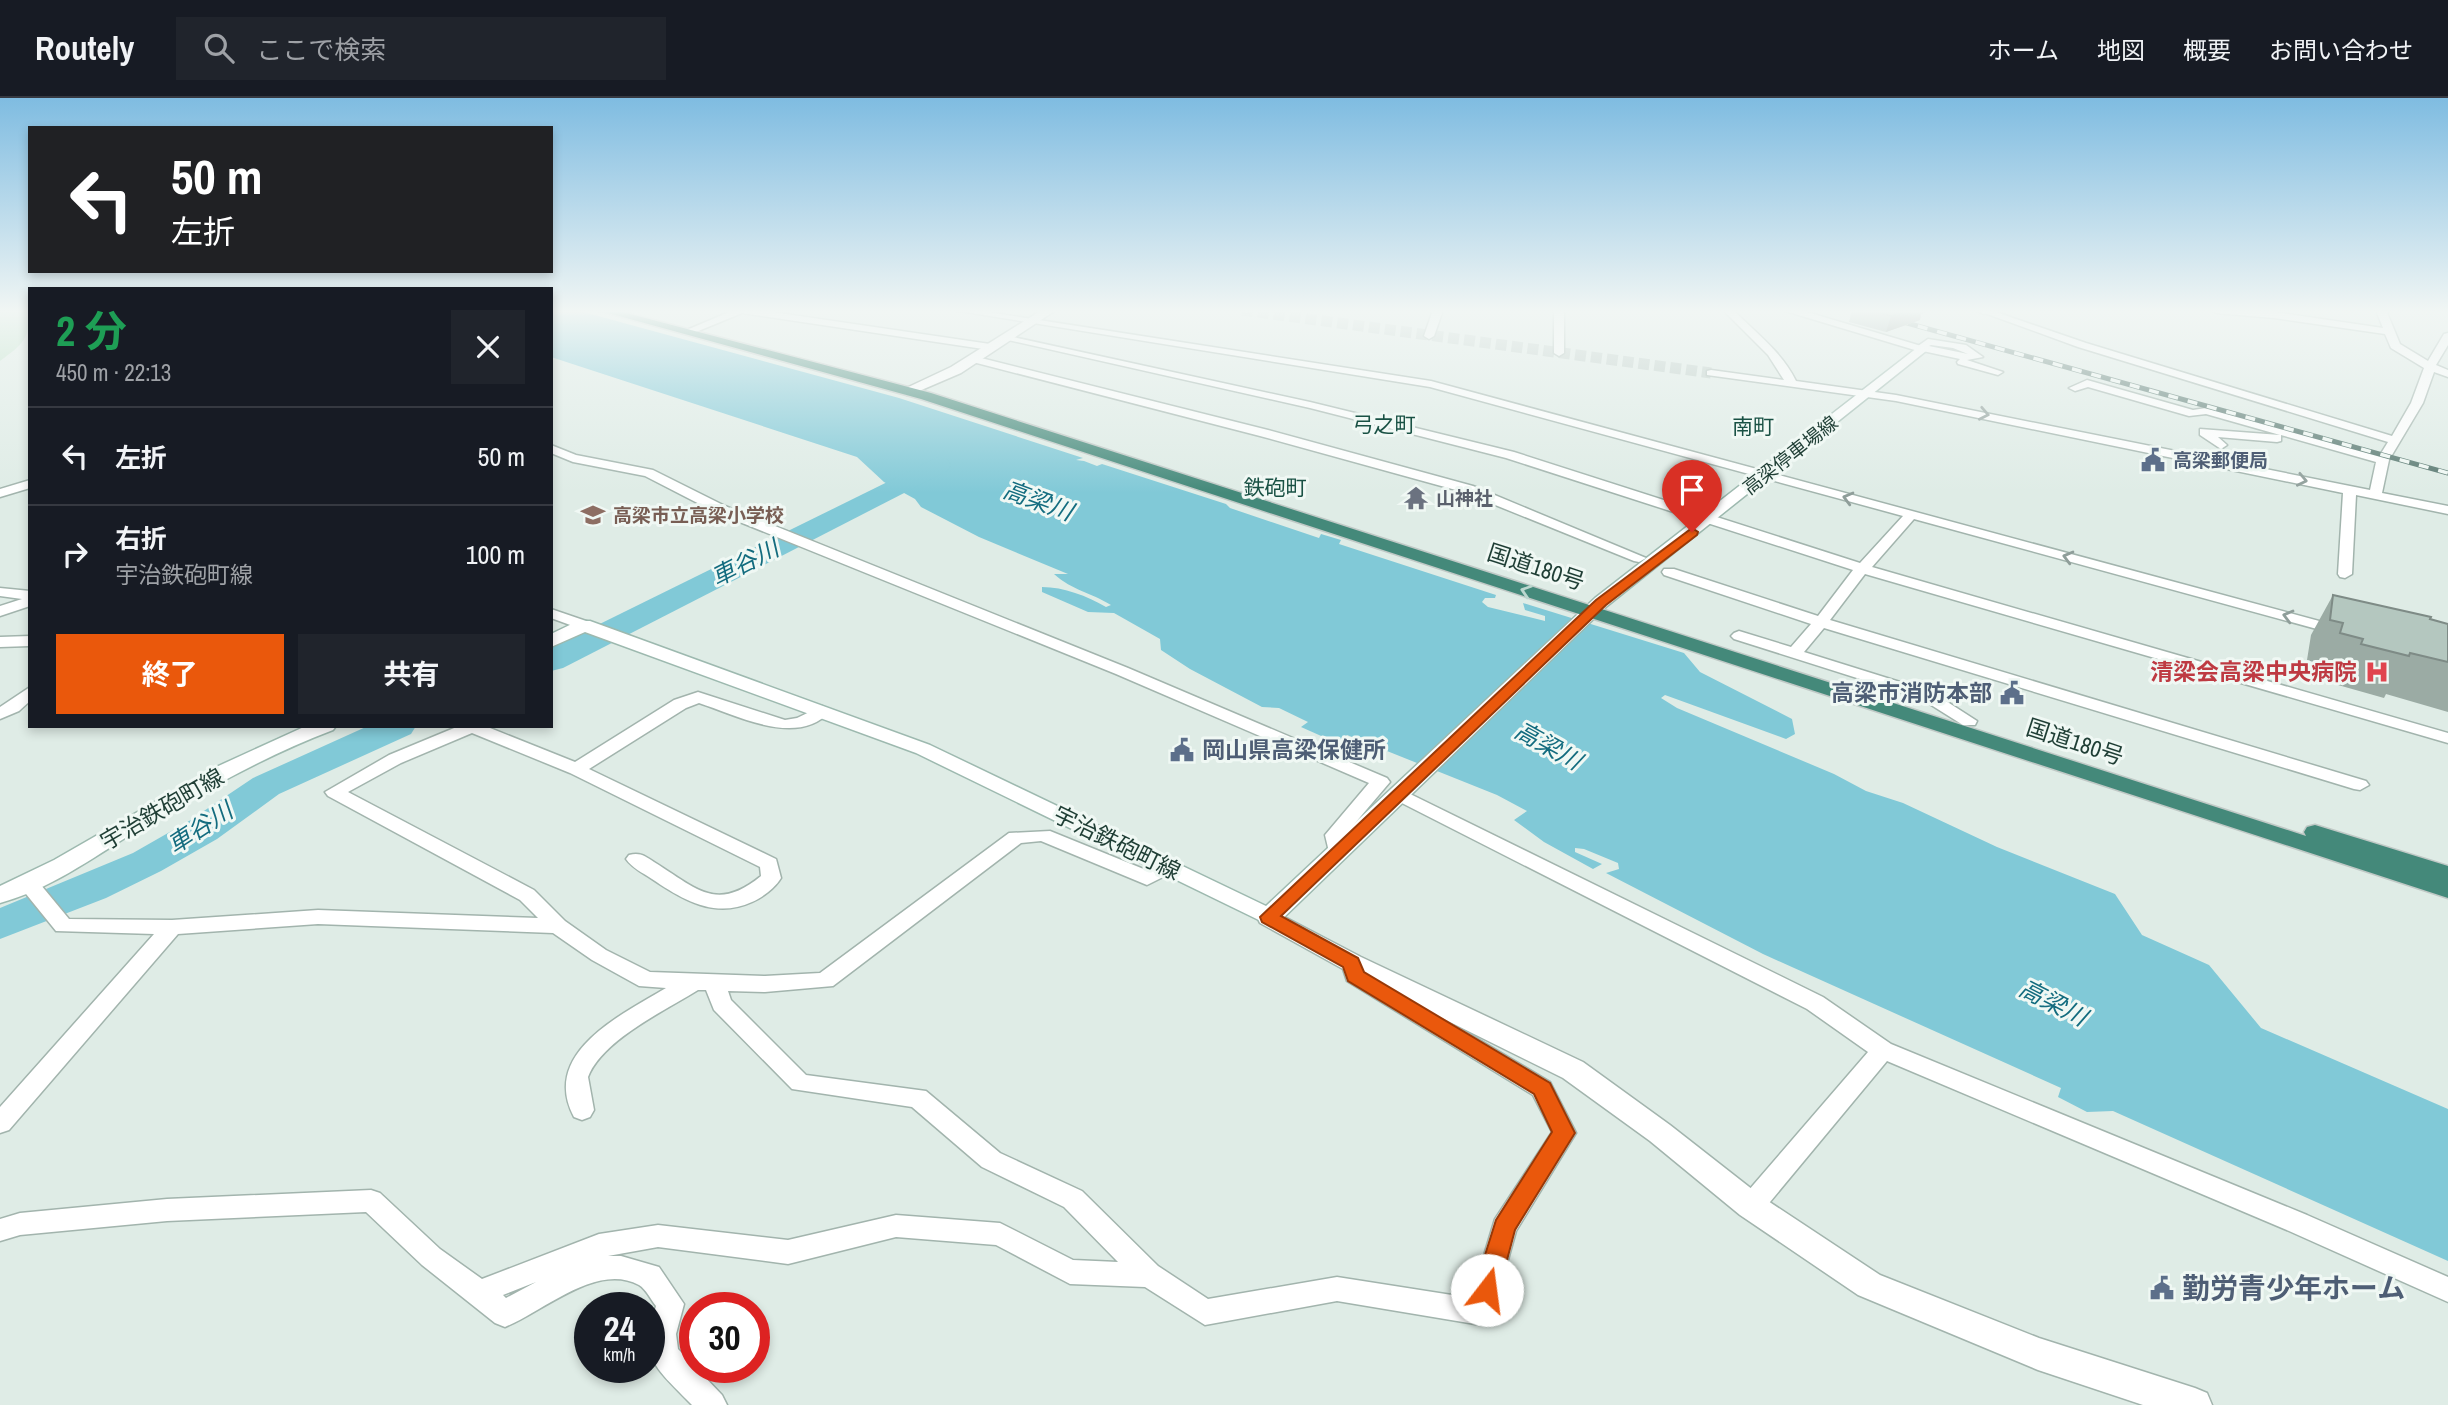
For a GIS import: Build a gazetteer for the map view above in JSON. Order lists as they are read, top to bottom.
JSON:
{
  "streets": {
    "highway": ["国道180号"],
    "main road": ["高梁停車場線", "宇治鉄砲町線"]
  },
  "crossings": [
    ["高梁停車場線", "国道180号"]
  ],
  "districts": ["弓之町", "南町", "鉄砲町"],
  "water": ["高梁川", "車谷川"],
  "places": {
    "public building": [
      "高梁郵便局",
      "高梁市消防本部",
      "岡山県高梁保健所",
      "勤労青少年ホーム"
    ],
    "temple": ["山神社"],
    "school or university": ["高梁市立高梁小学校"],
    "hospital": ["清梁会高梁中央病院"]
  },
  "page": {
    "header": "Routely",
    "search": "ここで検索",
    "nav": [
      "ホーム",
      "地図",
      "概要",
      "お問い合わせ"
    ],
    "turn": ["50 m", "左折"],
    "heading": ["2 分", "450 m · 22:13"],
    "list": [
      {
        "name": "左折",
        "value": "50 m"
      },
      {
        "name": "右折",
        "note": "宇治鉄砲町線",
        "value": "100 m"
      }
    ],
    "buttons": ["終了", "共有"],
    "speed": "24 km/h",
    "limit": "30"
  }
}
